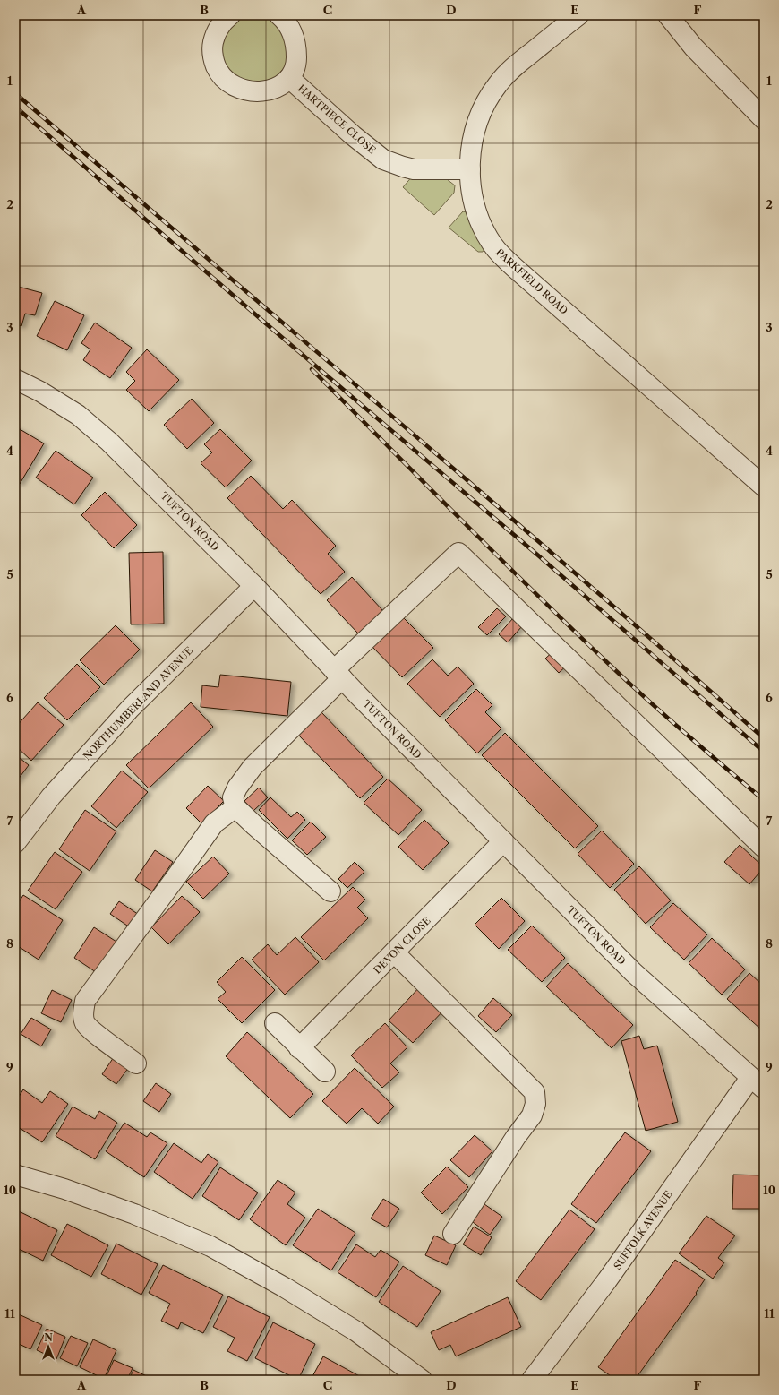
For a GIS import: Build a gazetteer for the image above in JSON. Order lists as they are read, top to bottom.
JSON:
{
  "streets": {
    "street": [
      "HARTPIECE CLOSE",
      "PARKFIELD ROAD",
      "TUFTON ROAD",
      "NORTHUMBERLAND AVENUE",
      "DEVON CLOSE",
      "SUFFOLK AVENUE"
    ]
  },
  "crossings": [
    ["HARTPIECE CLOSE", "PARKFIELD ROAD"],
    ["TUFTON ROAD", "NORTHUMBERLAND AVENUE"],
    ["TUFTON ROAD", "DEVON CLOSE"],
    ["TUFTON ROAD", "SUFFOLK AVENUE"]
  ],
  "north": "top",
  "grid": {
    "columns": [
      "A",
      "B",
      "C",
      "D",
      "E",
      "F"
    ],
    "rows": [
      "1",
      "2",
      "3",
      "4",
      "5",
      "6",
      "7",
      "8",
      "9",
      "10",
      "11"
    ]
  }
}
